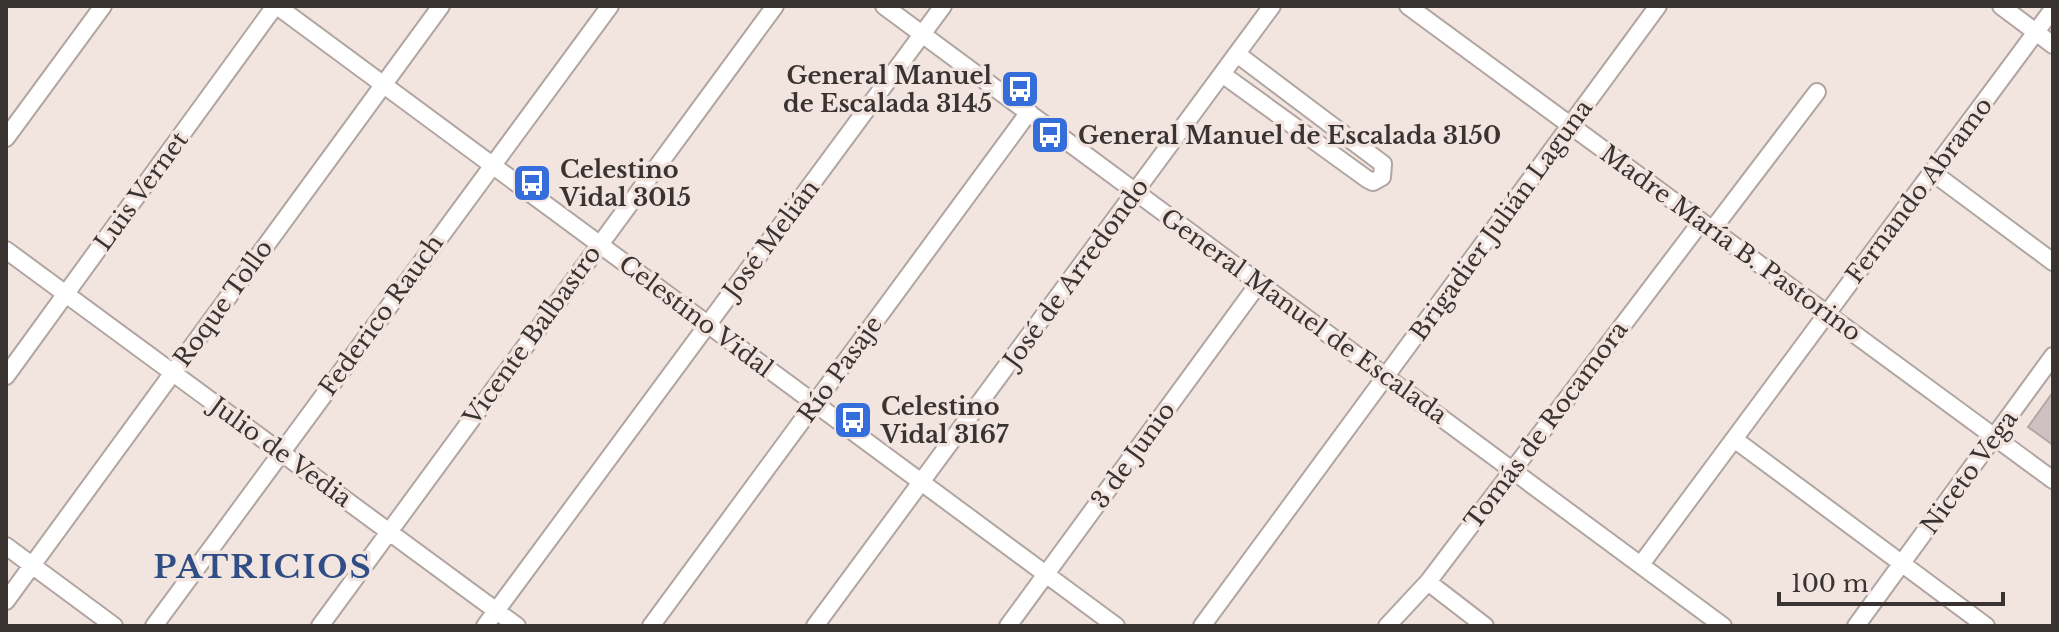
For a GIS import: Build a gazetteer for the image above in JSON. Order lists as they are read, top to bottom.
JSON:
{
  "streets": {
    "street": [
      "Fernando Abramo",
      "Luis Vernet",
      "Brigadier Julián Laguna",
      "José Melián",
      "Madre María B. Pastorino",
      "José de Arredondo",
      "Roque Tollo",
      "Federico Rauch",
      "Celestino Vidal",
      "General Manuel de Escalada",
      "Vicente Balbastro",
      "Río Pasaje",
      "Tomás de Rocamora",
      "Julio de Vedia",
      "3 de Junio",
      "Niceto Vega"
    ]
  },
  "crossings": [
    ["Fernando Abramo", "Madre María B. Pastorino"],
    ["Fernando Abramo", "General Manuel de Escalada"],
    ["Luis Vernet", "Celestino Vidal"],
    ["Luis Vernet", "Julio de Vedia"],
    ["Brigadier Julián Laguna", "Madre María B. Pastorino"],
    ["Brigadier Julián Laguna", "General Manuel de Escalada"],
    ["José Melián", "Celestino Vidal"],
    ["José Melián", "General Manuel de Escalada"],
    ["José Melián", "Julio de Vedia"],
    ["Madre María B. Pastorino", "Tomás de Rocamora"],
    ["Madre María B. Pastorino", "Niceto Vega"],
    ["José de Arredondo", "Celestino Vidal"],
    ["José de Arredondo", "General Manuel de Escalada"],
    ["Roque Tollo", "Celestino Vidal"],
    ["Roque Tollo", "Julio de Vedia"],
    ["Federico Rauch", "Celestino Vidal"],
    ["Federico Rauch", "Julio de Vedia"],
    ["Celestino Vidal", "Vicente Balbastro"],
    ["Celestino Vidal", "Río Pasaje"],
    ["Celestino Vidal", "3 de Junio"],
    ["General Manuel de Escalada", "Río Pasaje"],
    ["General Manuel de Escalada", "Tomás de Rocamora"],
    ["General Manuel de Escalada", "3 de Junio"],
    ["Vicente Balbastro", "Julio de Vedia"]
  ],
  "districts": ["PATRICIOS"],
  "places": {
    "bus stop": [
      "General Manuel de Escalada 3145",
      "General Manuel de Escalada 3150",
      "Celestino Vidal 3015",
      "Celestino Vidal 3167"
    ]
  },
  "scale_bar": "100 m"
}
